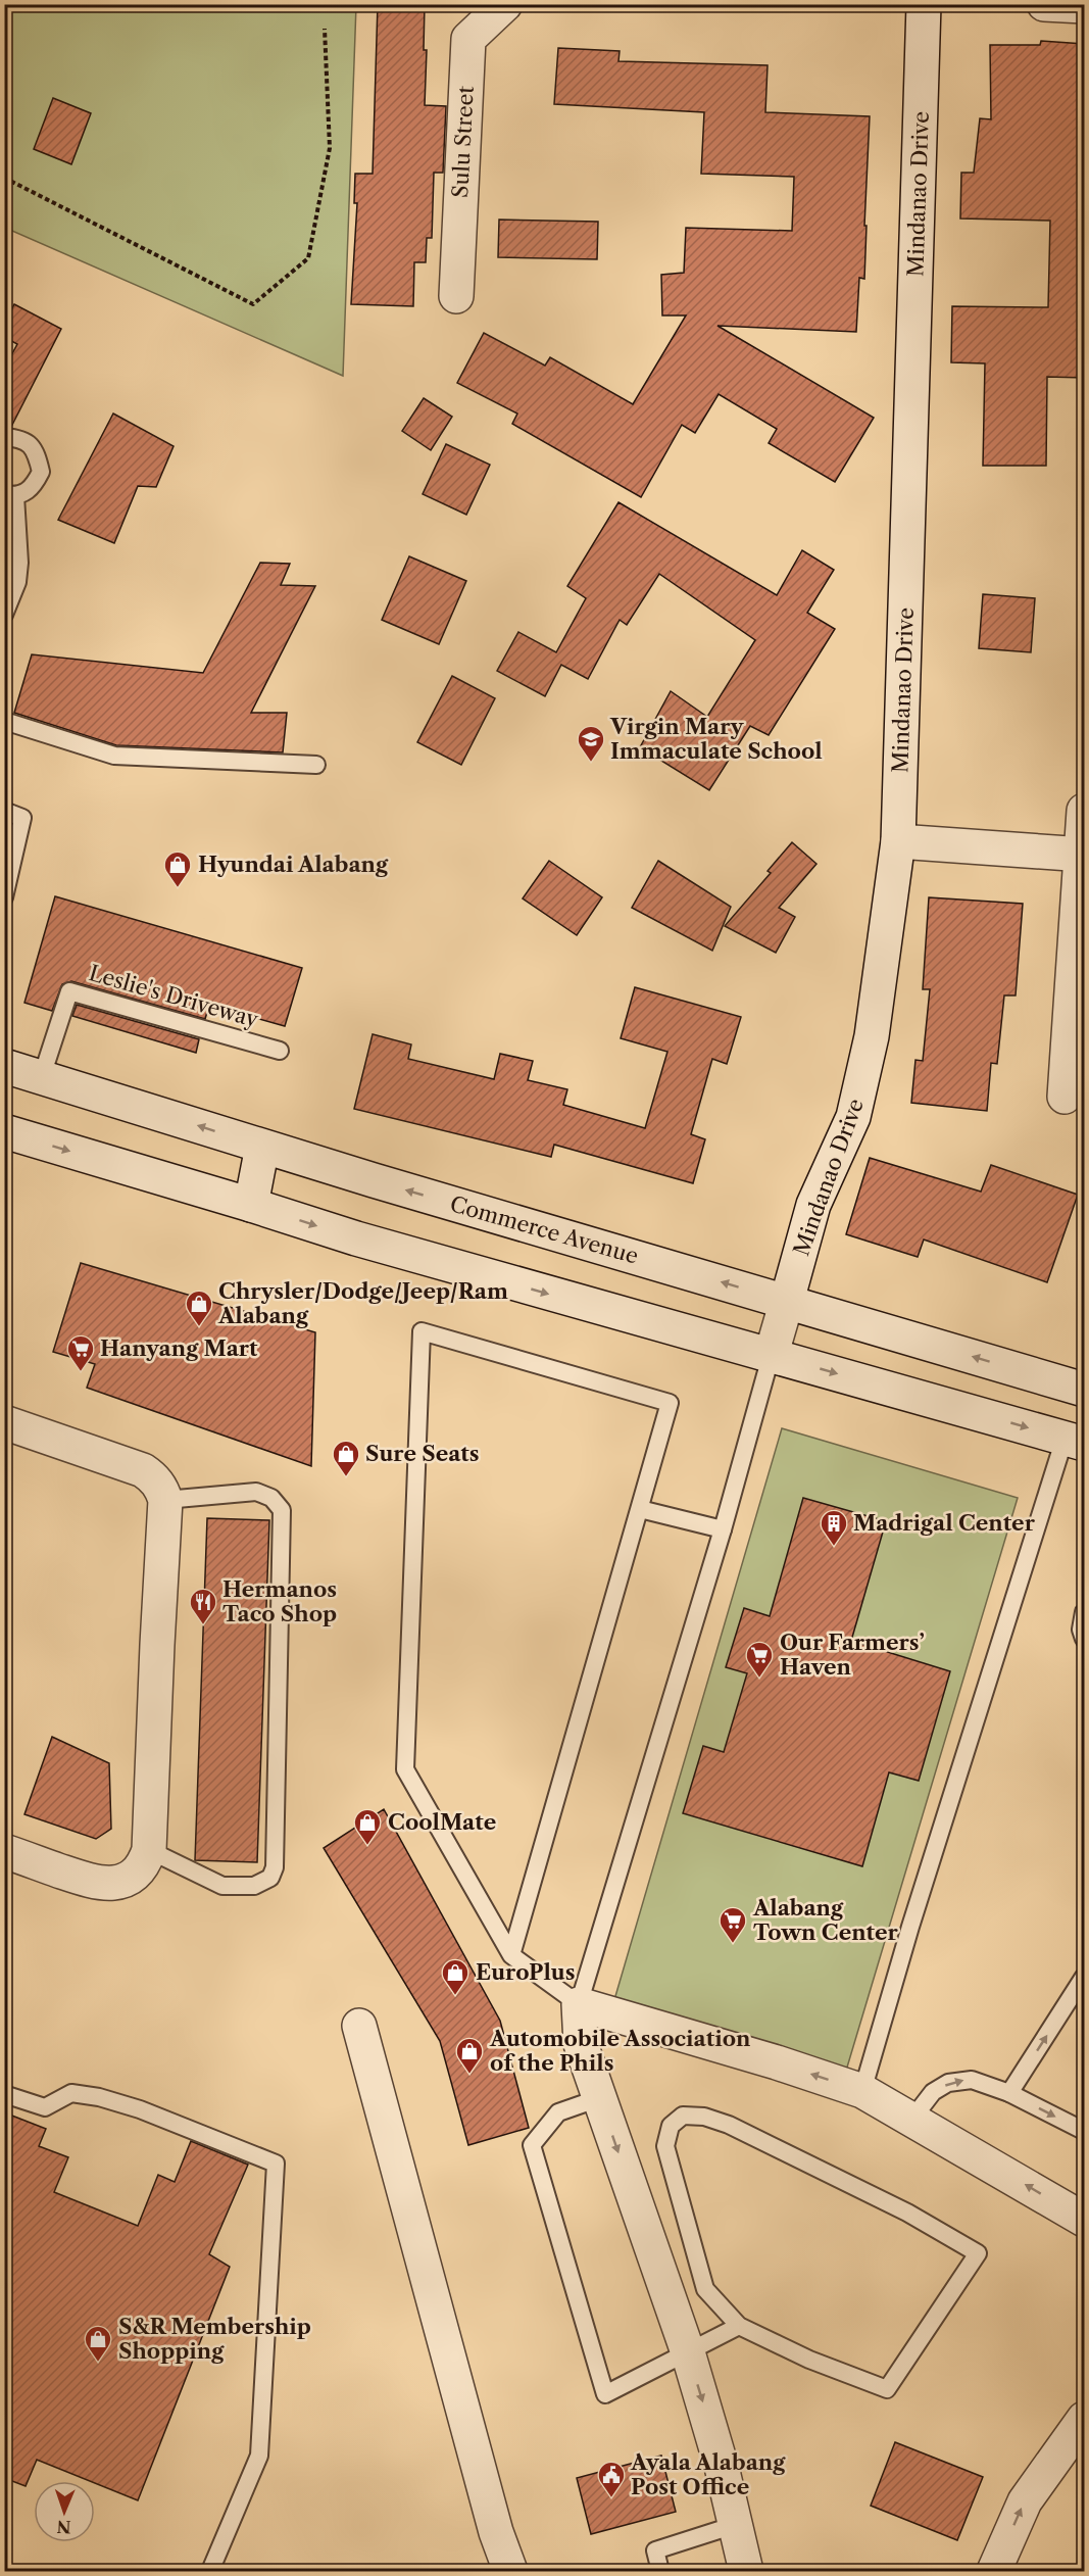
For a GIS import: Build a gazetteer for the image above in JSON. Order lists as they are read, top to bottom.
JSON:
{
  "streets": {
    "street": ["Sulu Street", "Mindanao Drive", "Commerce Avenue"],
    "lane": ["Leslie's Driveway"]
  },
  "crossings": [
    ["Mindanao Drive", "Commerce Avenue"],
    ["Leslie's Driveway", "Commerce Avenue"]
  ],
  "places": {
    "school or university": ["Virgin Mary Immaculate School"],
    "shop": [
      "Hyundai Alabang",
      "Chrysler/Dodge/Jeep/Ram Alabang",
      "Sure Seats",
      "CoolMate",
      "EuroPlus",
      "Automobile Association of the Phils",
      "S&R Membership Shopping"
    ],
    "supermarket": ["Hanyang Mart", "Our Farmers’ Haven", "Alabang Town Center"],
    "building": ["Madrigal Center"],
    "restaurant": ["Hermanos Taco Shop"],
    "public building": ["Ayala Alabang Post Office"]
  },
  "north": "bottom"
}
